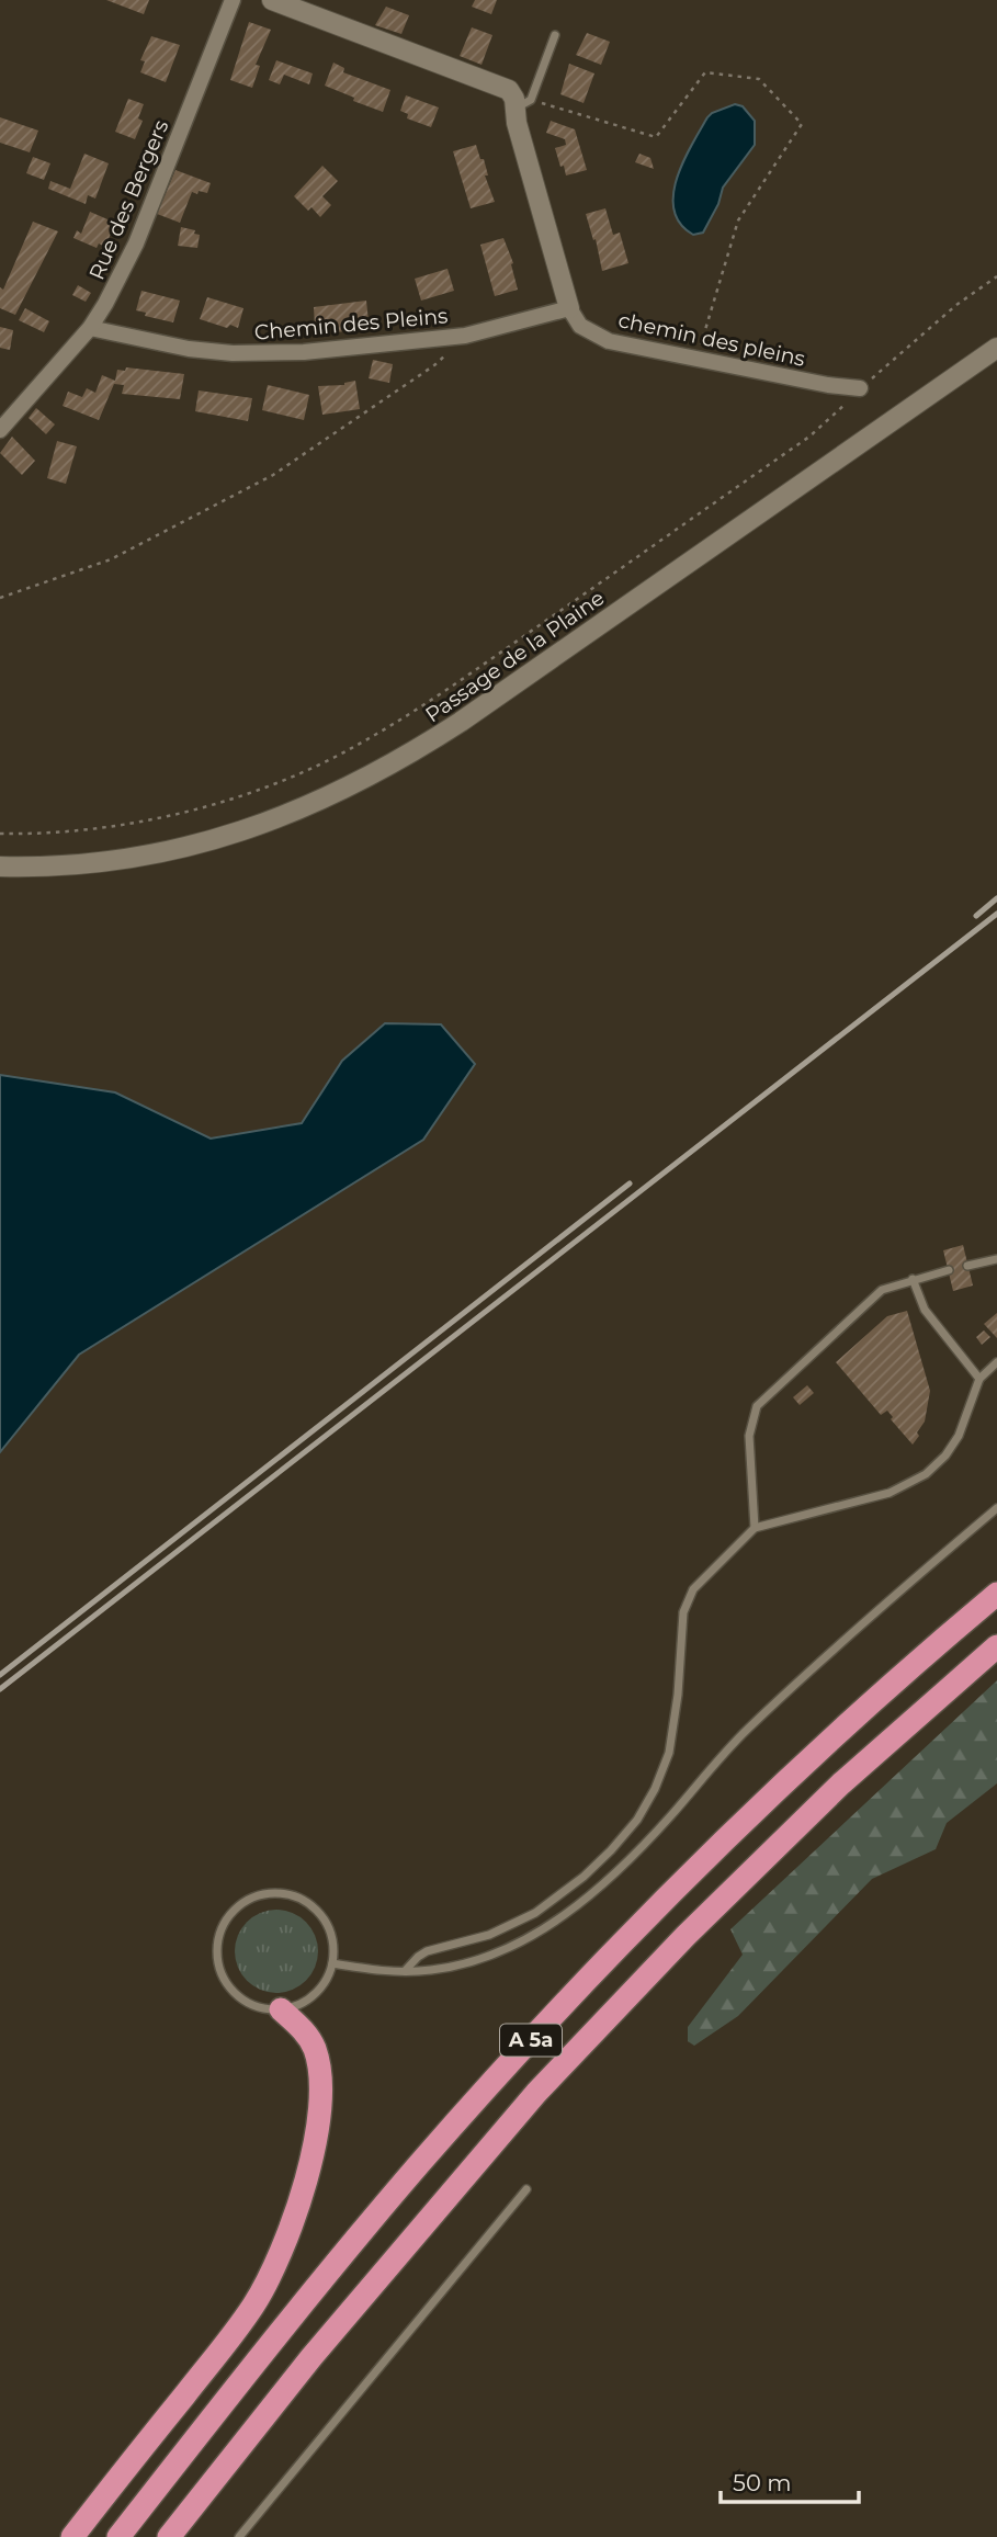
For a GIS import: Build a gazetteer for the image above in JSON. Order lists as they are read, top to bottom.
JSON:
{
  "streets": {
    "highway": ["A 5a"],
    "street": [
      "Rue des Bergers",
      "Chemin des Pleins",
      "chemin des pleins",
      "Passage de la Plaine"
    ]
  },
  "crossings": [
    ["Rue des Bergers", "Chemin des Pleins"],
    ["Chemin des Pleins", "chemin des pleins"]
  ],
  "scale_bar": "50 m"
}
